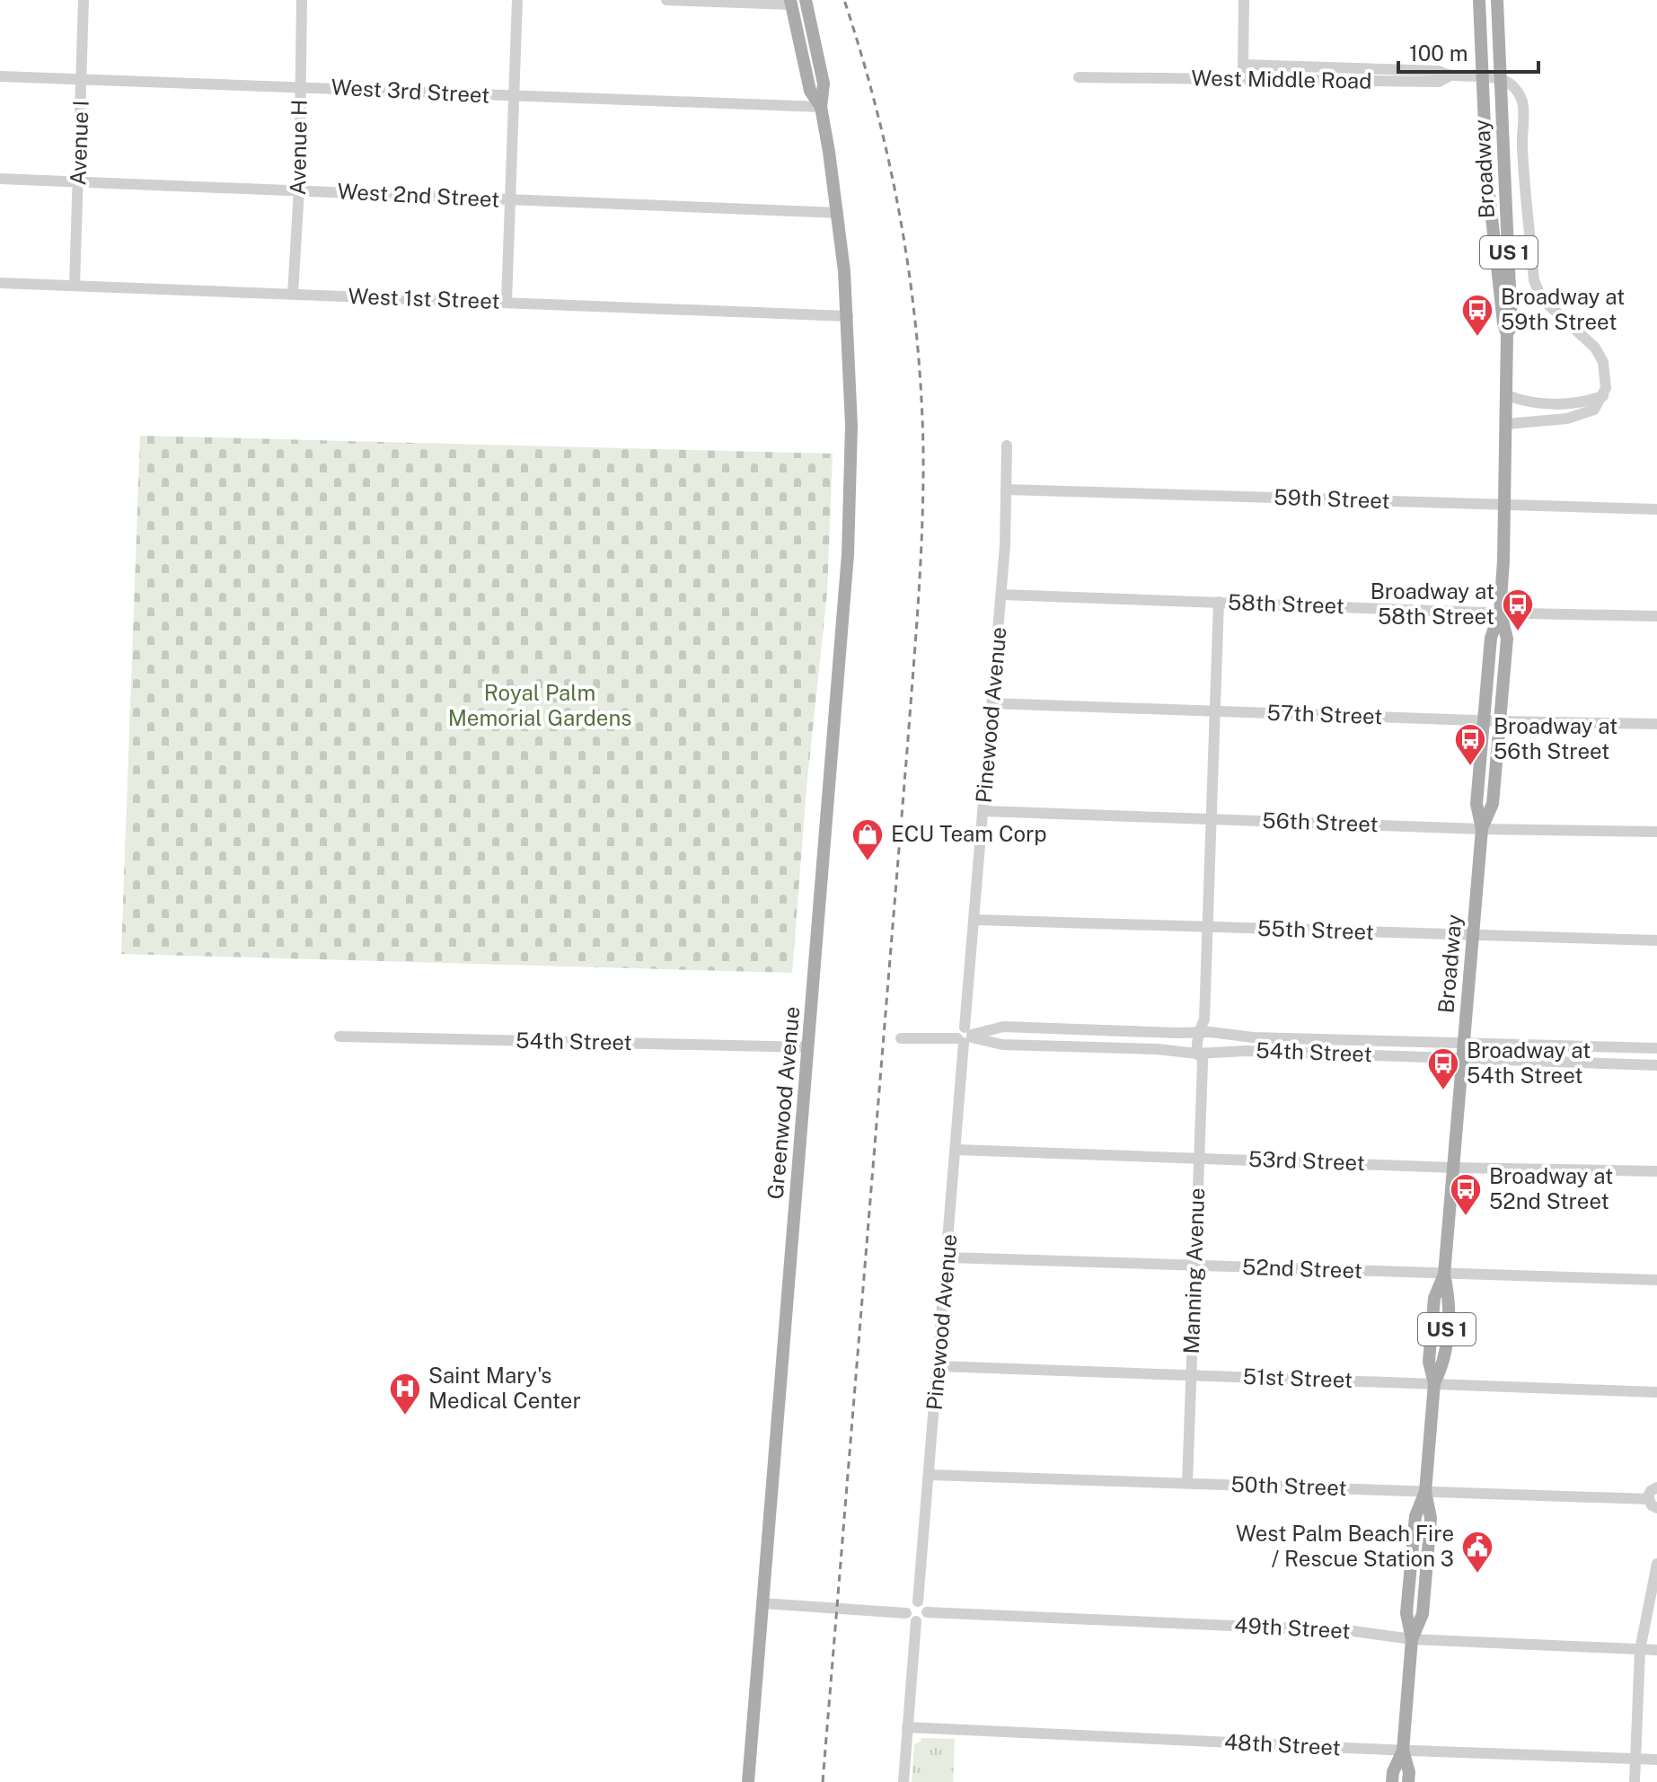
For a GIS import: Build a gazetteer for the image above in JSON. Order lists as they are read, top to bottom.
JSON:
{
  "streets": {
    "main road": ["Broadway", "US 1", "Greenwood Avenue"],
    "street": [
      "West Middle Road",
      "West 3rd Street",
      "Avenue I",
      "Avenue H",
      "West 2nd Street",
      "West 1st Street",
      "59th Street",
      "58th Street",
      "Pinewood Avenue",
      "57th Street",
      "56th Street",
      "55th Street",
      "54th Street",
      "53rd Street",
      "52nd Street",
      "Manning Avenue",
      "51st Street",
      "50th Street",
      "49th Street",
      "48th Street"
    ]
  },
  "crossings": [
    ["West 3rd Street", "Avenue I"],
    ["West 3rd Street", "Avenue H"],
    ["West 3rd Street", "Greenwood Avenue"],
    ["Avenue I", "West 2nd Street"],
    ["Avenue I", "West 1st Street"],
    ["Avenue H", "West 2nd Street"],
    ["Avenue H", "West 1st Street"],
    ["Broadway", "59th Street"],
    ["Broadway", "58th Street"],
    ["Broadway", "57th Street"],
    ["Broadway", "56th Street"],
    ["Broadway", "55th Street"],
    ["Broadway", "54th Street"],
    ["Broadway", "53rd Street"],
    ["Broadway", "52nd Street"],
    ["Broadway", "51st Street"],
    ["Broadway", "50th Street"],
    ["Broadway", "49th Street"],
    ["Broadway", "48th Street"],
    ["West 2nd Street", "Greenwood Avenue"],
    ["West 1st Street", "Greenwood Avenue"],
    ["59th Street", "Pinewood Avenue"],
    ["58th Street", "Pinewood Avenue"],
    ["58th Street", "Manning Avenue"],
    ["Pinewood Avenue", "57th Street"],
    ["Pinewood Avenue", "56th Street"],
    ["Pinewood Avenue", "55th Street"],
    ["Pinewood Avenue", "54th Street"],
    ["Pinewood Avenue", "53rd Street"],
    ["Pinewood Avenue", "52nd Street"],
    ["Pinewood Avenue", "51st Street"],
    ["Pinewood Avenue", "50th Street"],
    ["Pinewood Avenue", "49th Street"],
    ["57th Street", "Manning Avenue"],
    ["56th Street", "Manning Avenue"],
    ["55th Street", "Manning Avenue"],
    ["54th Street", "Greenwood Avenue"],
    ["54th Street", "Manning Avenue"],
    ["53rd Street", "Manning Avenue"],
    ["52nd Street", "Manning Avenue"],
    ["Manning Avenue", "51st Street"],
    ["Manning Avenue", "50th Street"]
  ],
  "parks": ["Royal Palm Memorial Gardens"],
  "places": {
    "bus stop": [
      "Broadway at 59th Street",
      "Broadway at 58th Street",
      "Broadway at 56th Street",
      "Broadway at 54th Street",
      "Broadway at 52nd Street"
    ],
    "shop": ["ECU Team Corp"],
    "hospital": ["Saint Mary's Medical Center"],
    "public building": ["West Palm Beach Fire / Rescue Station 3"]
  },
  "scale_bar": "100 m"
}
